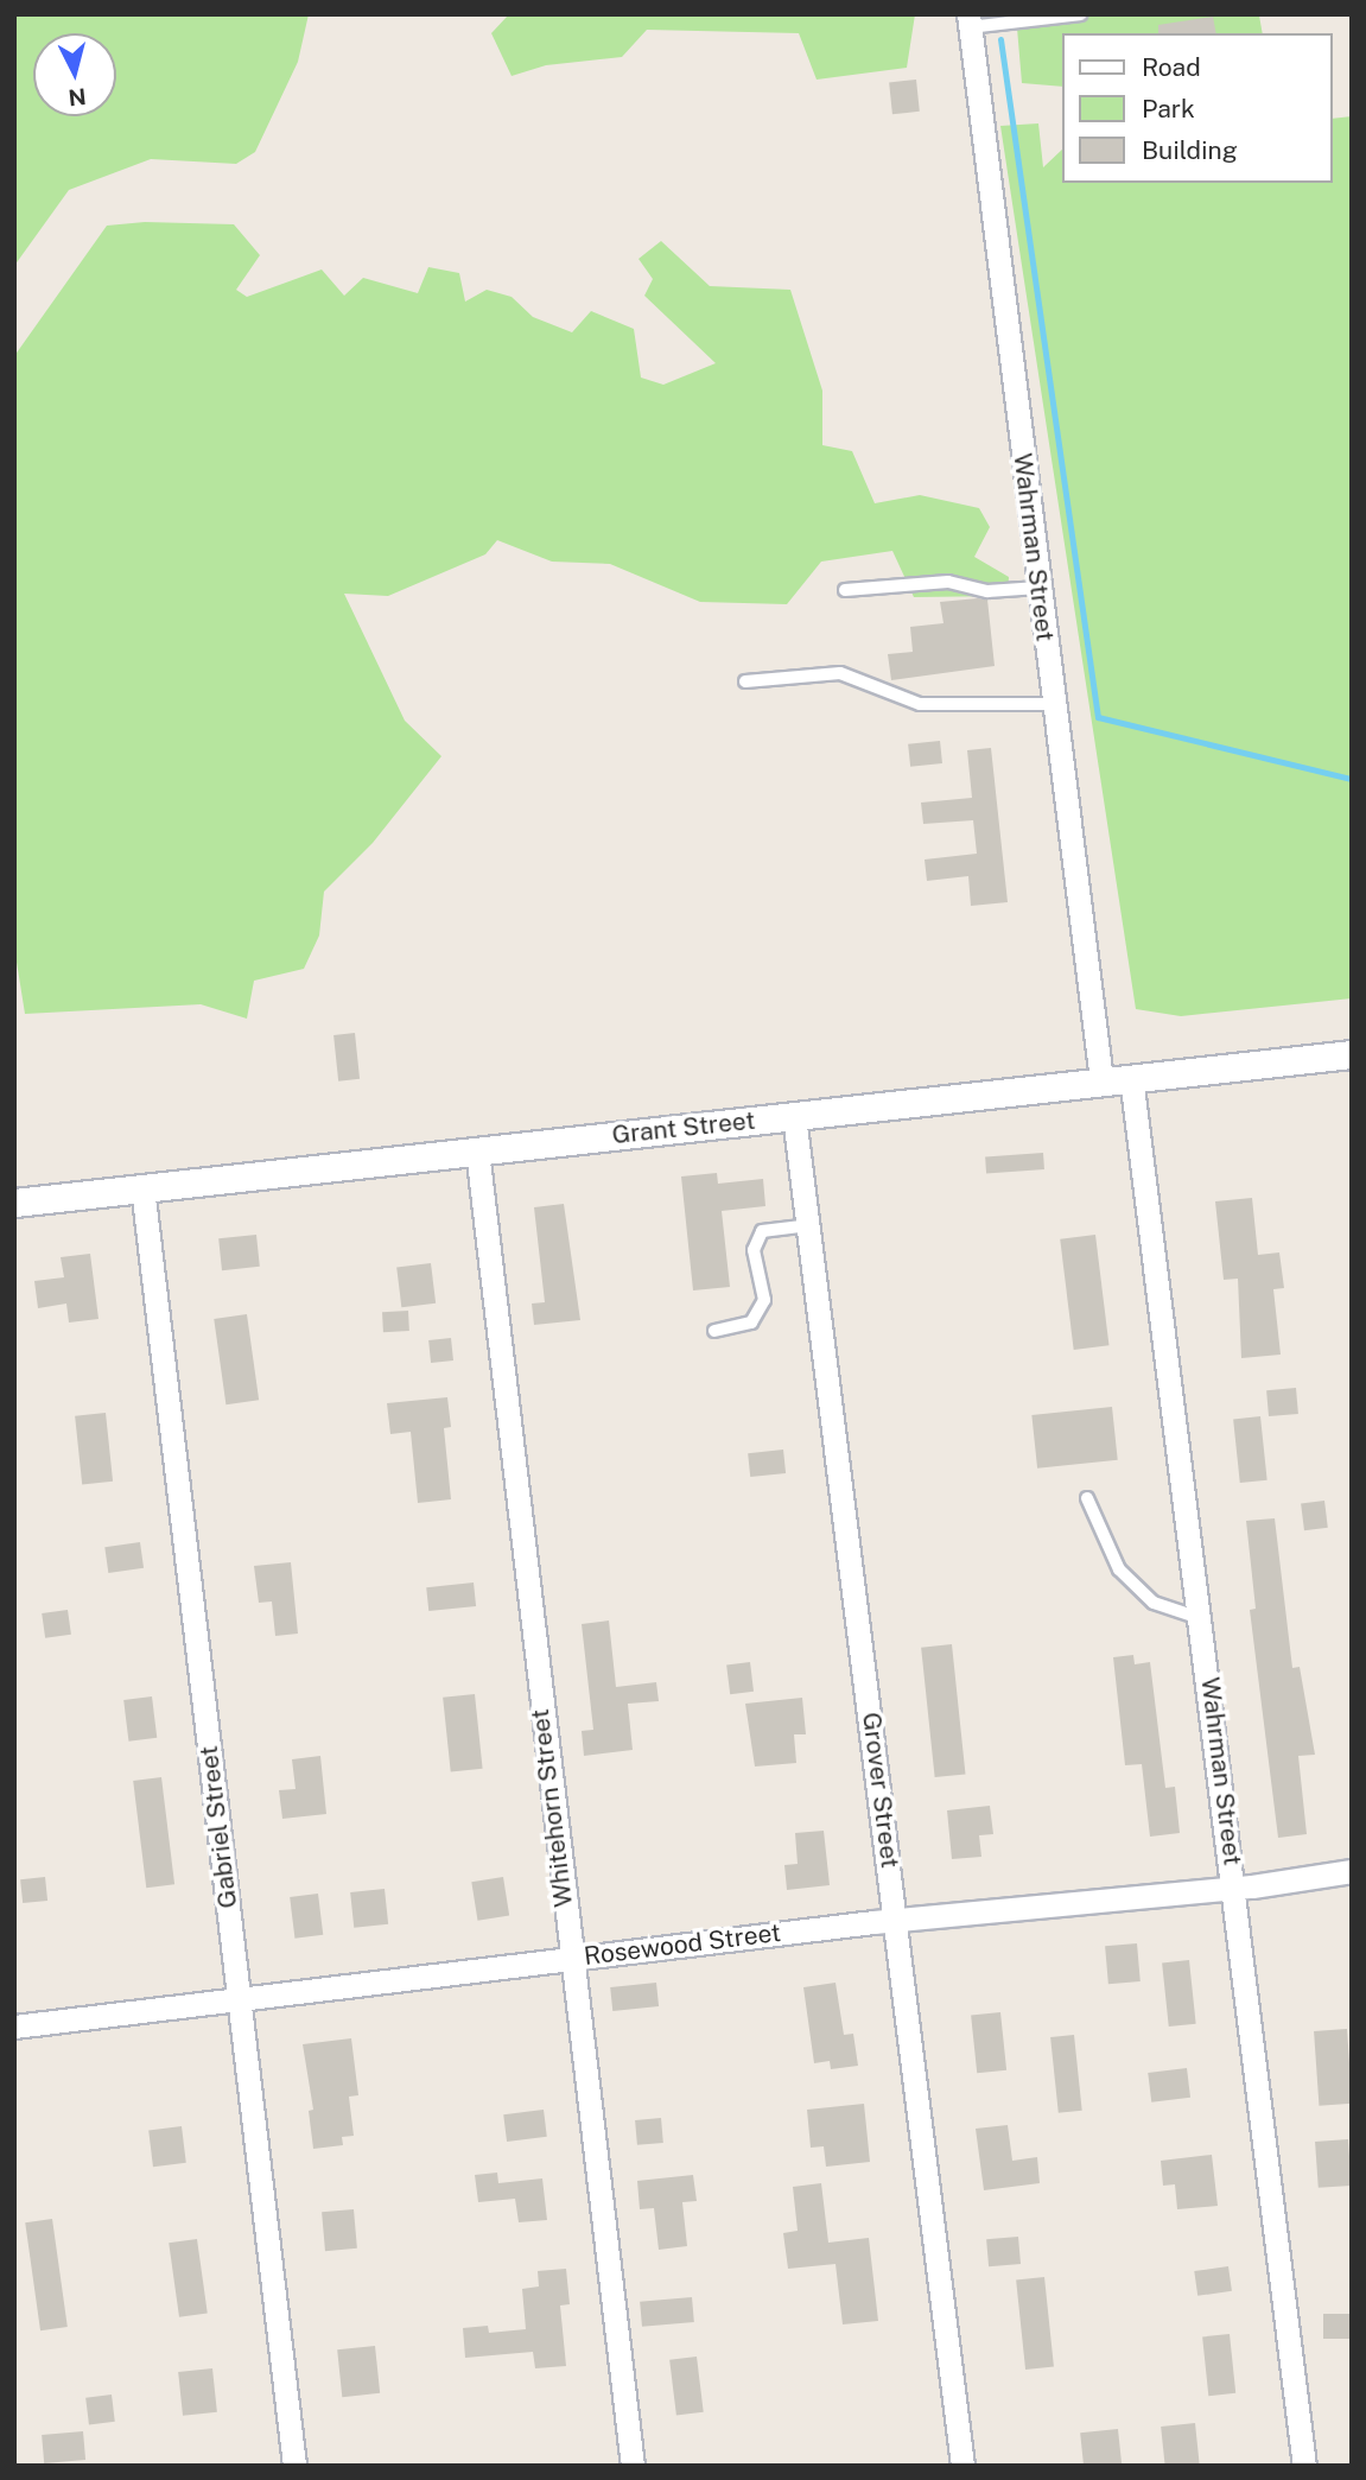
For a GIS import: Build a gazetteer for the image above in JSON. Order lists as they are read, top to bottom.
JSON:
{
  "streets": {
    "street": [
      "Wahrman Street",
      "Grant Street",
      "Grover Street",
      "Whitehorn Street",
      "Gabriel Street",
      "Rosewood Street"
    ]
  },
  "crossings": [
    ["Wahrman Street", "Grant Street"],
    ["Wahrman Street", "Rosewood Street"],
    ["Grant Street", "Grover Street"],
    ["Grant Street", "Whitehorn Street"],
    ["Grant Street", "Gabriel Street"],
    ["Grover Street", "Rosewood Street"],
    ["Whitehorn Street", "Rosewood Street"],
    ["Gabriel Street", "Rosewood Street"]
  ],
  "legend": ["Road", "Park", "Building"],
  "north": "bottom"
}
